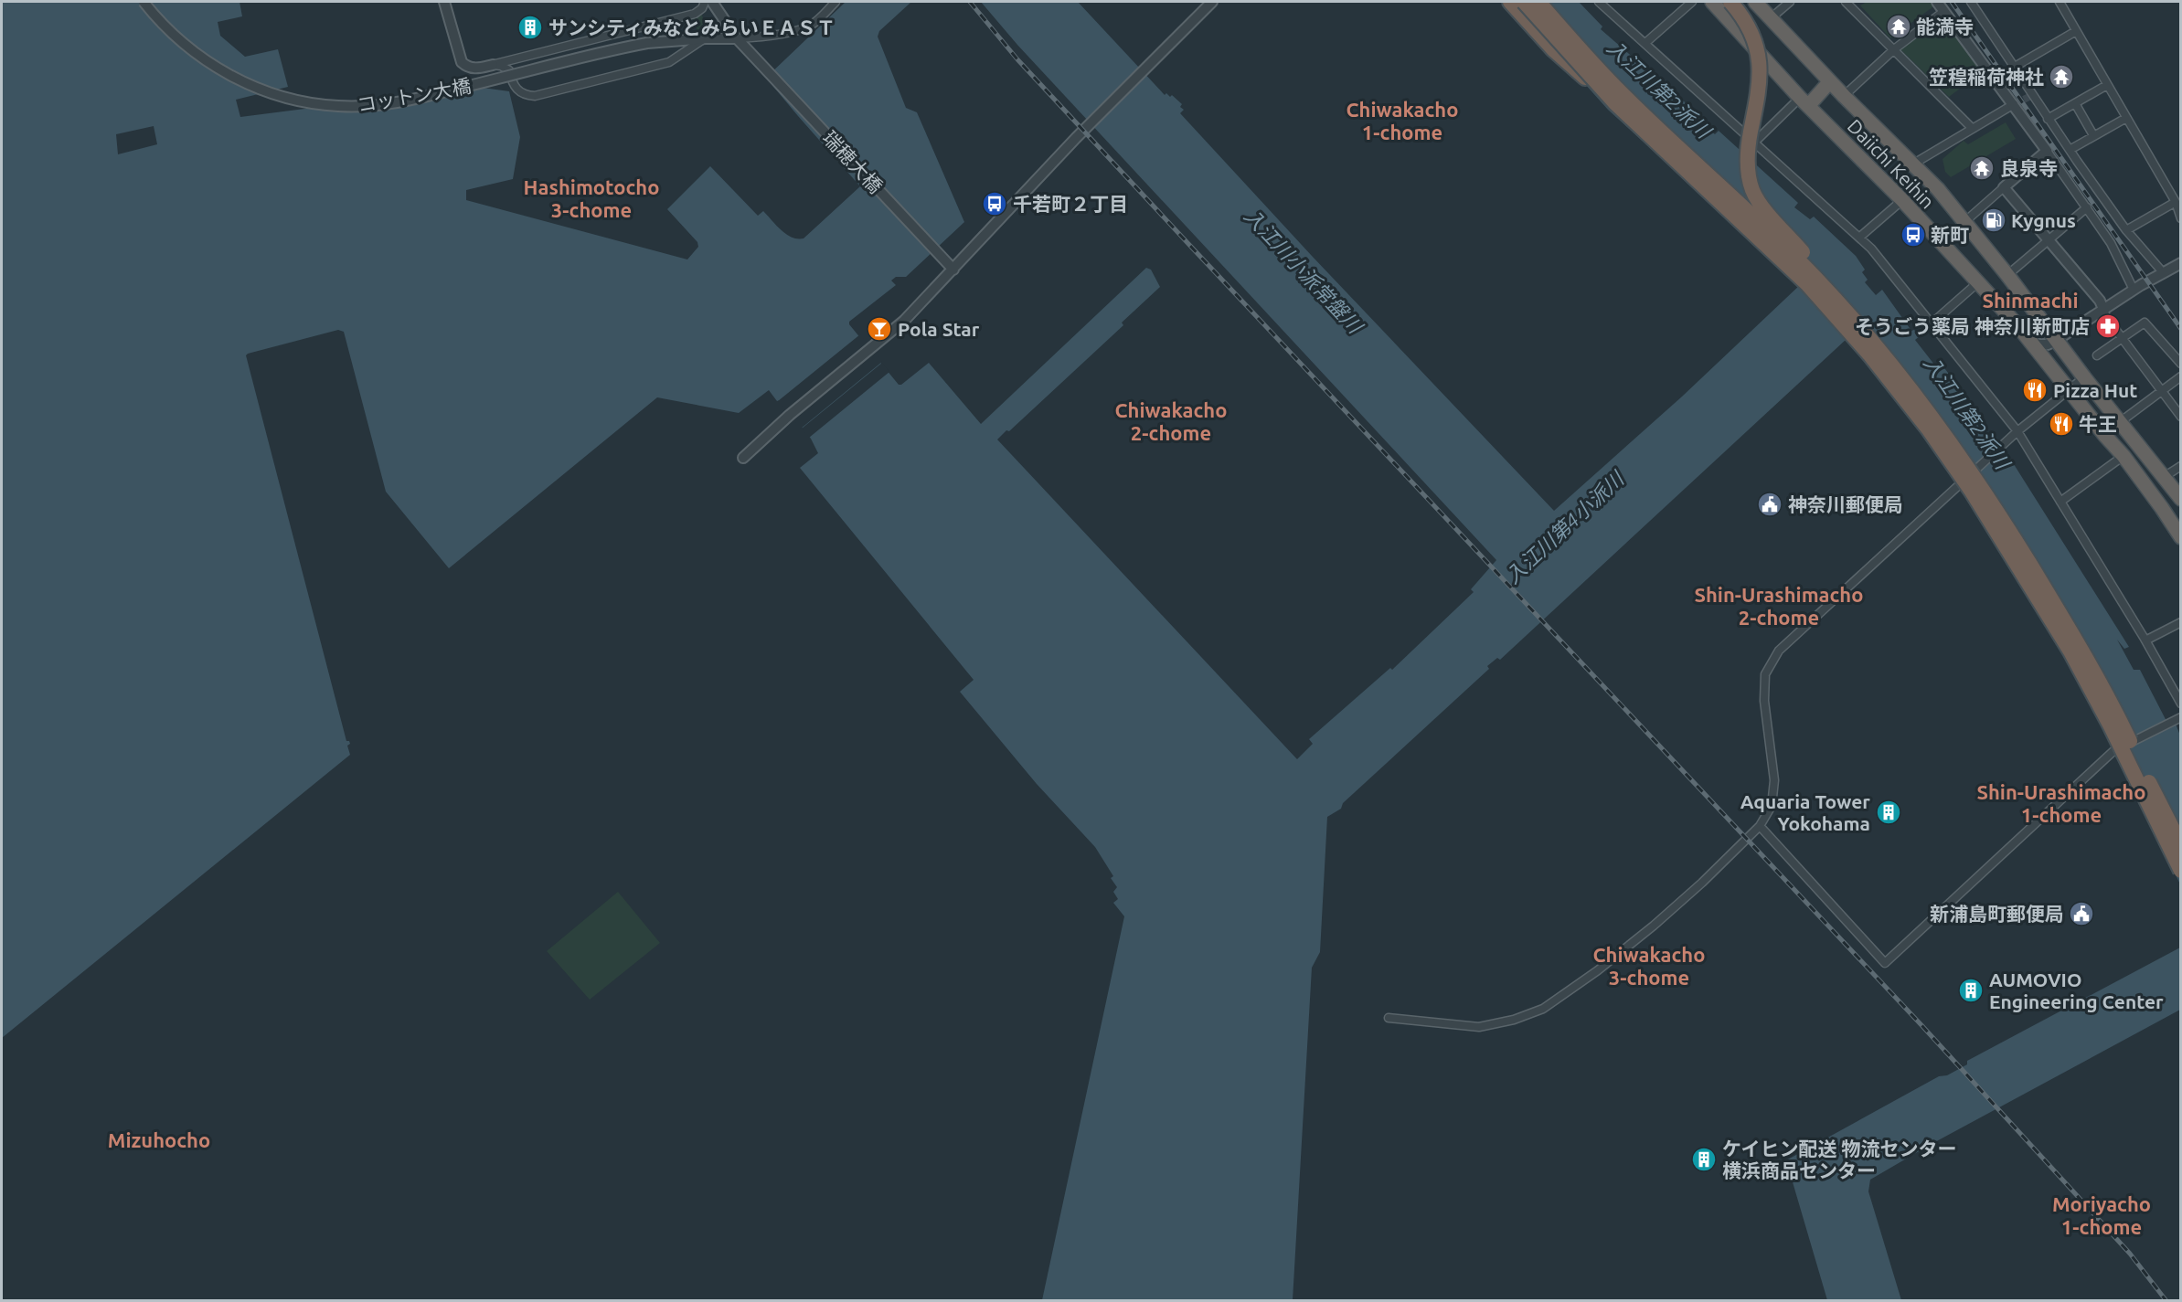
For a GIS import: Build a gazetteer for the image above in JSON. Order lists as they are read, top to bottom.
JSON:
{
  "streets": {
    "highway": ["Daiichi Keihin"],
    "street": ["コットン大橋", "瑞穂大橋"]
  },
  "crossings": [
    ["コットン大橋", "瑞穂大橋"]
  ],
  "districts": [
    "Chiwakacho 1-chome",
    "Hashimotocho 3-chome",
    "Shinmachi",
    "Chiwakacho 2-chome",
    "Shin-Urashimacho 2-chome",
    "Shin-Urashimacho 1-chome",
    "Chiwakacho 3-chome",
    "Mizuhocho",
    "Moriyacho 1-chome"
  ],
  "water": ["入江川第2派川", "入江川小派常盤川", "入江川第4小派川"],
  "places": {
    "temple": ["能満寺", "笠䅣稲荷神社", "良泉寺"],
    "building": [
      "サンシティみなとみらいＥＡＳＴ",
      "Aquaria Tower Yokohama",
      "AUMOVIO Engineering Center",
      "ケイヒン配送 物流センター 横浜商品センター"
    ],
    "bus stop": ["千若町２丁目", "新町"],
    "fuel station": ["Kygnus"],
    "pharmacy": ["そうごう薬局 神奈川新町店"],
    "bar": ["Pola Star"],
    "restaurant": ["Pizza Hut", "牛王"],
    "public building": ["神奈川郵便局", "新浦島町郵便局"]
  }
}
